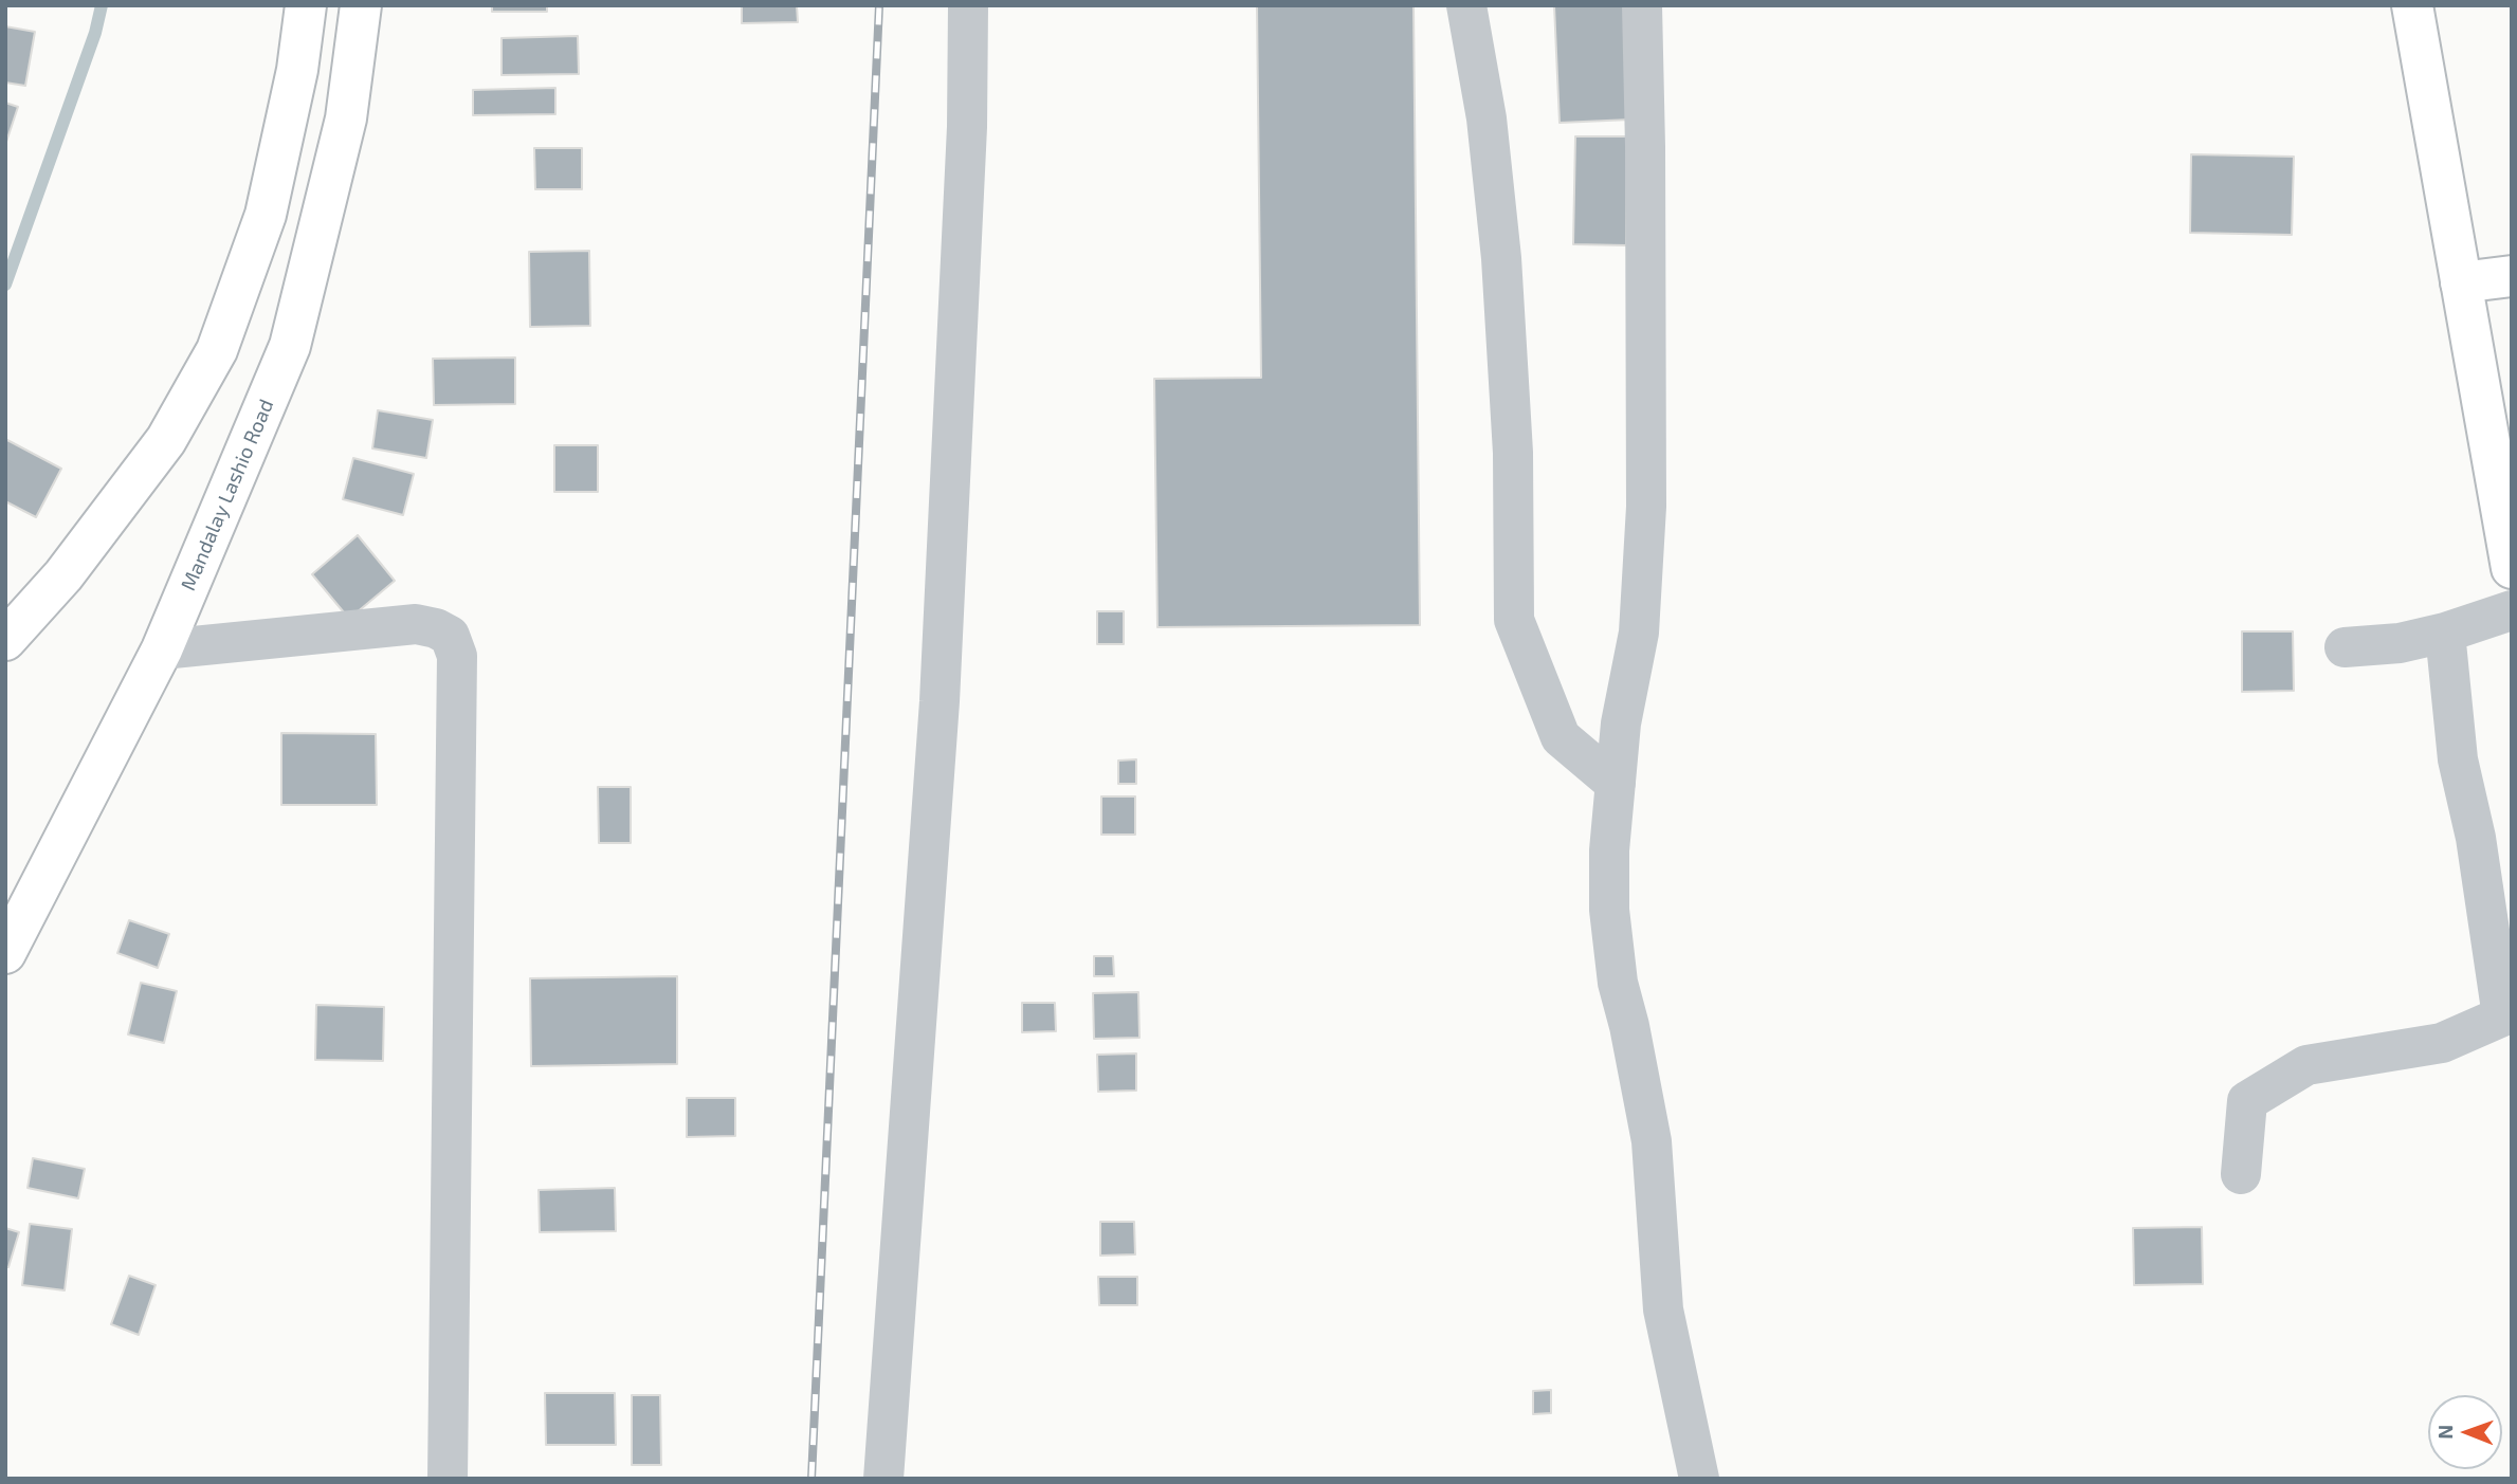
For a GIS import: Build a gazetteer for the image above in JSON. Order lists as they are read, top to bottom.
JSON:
{
  "streets": {
    "main road": ["Mandalay Lashio Road"]
  },
  "north": "left"
}
